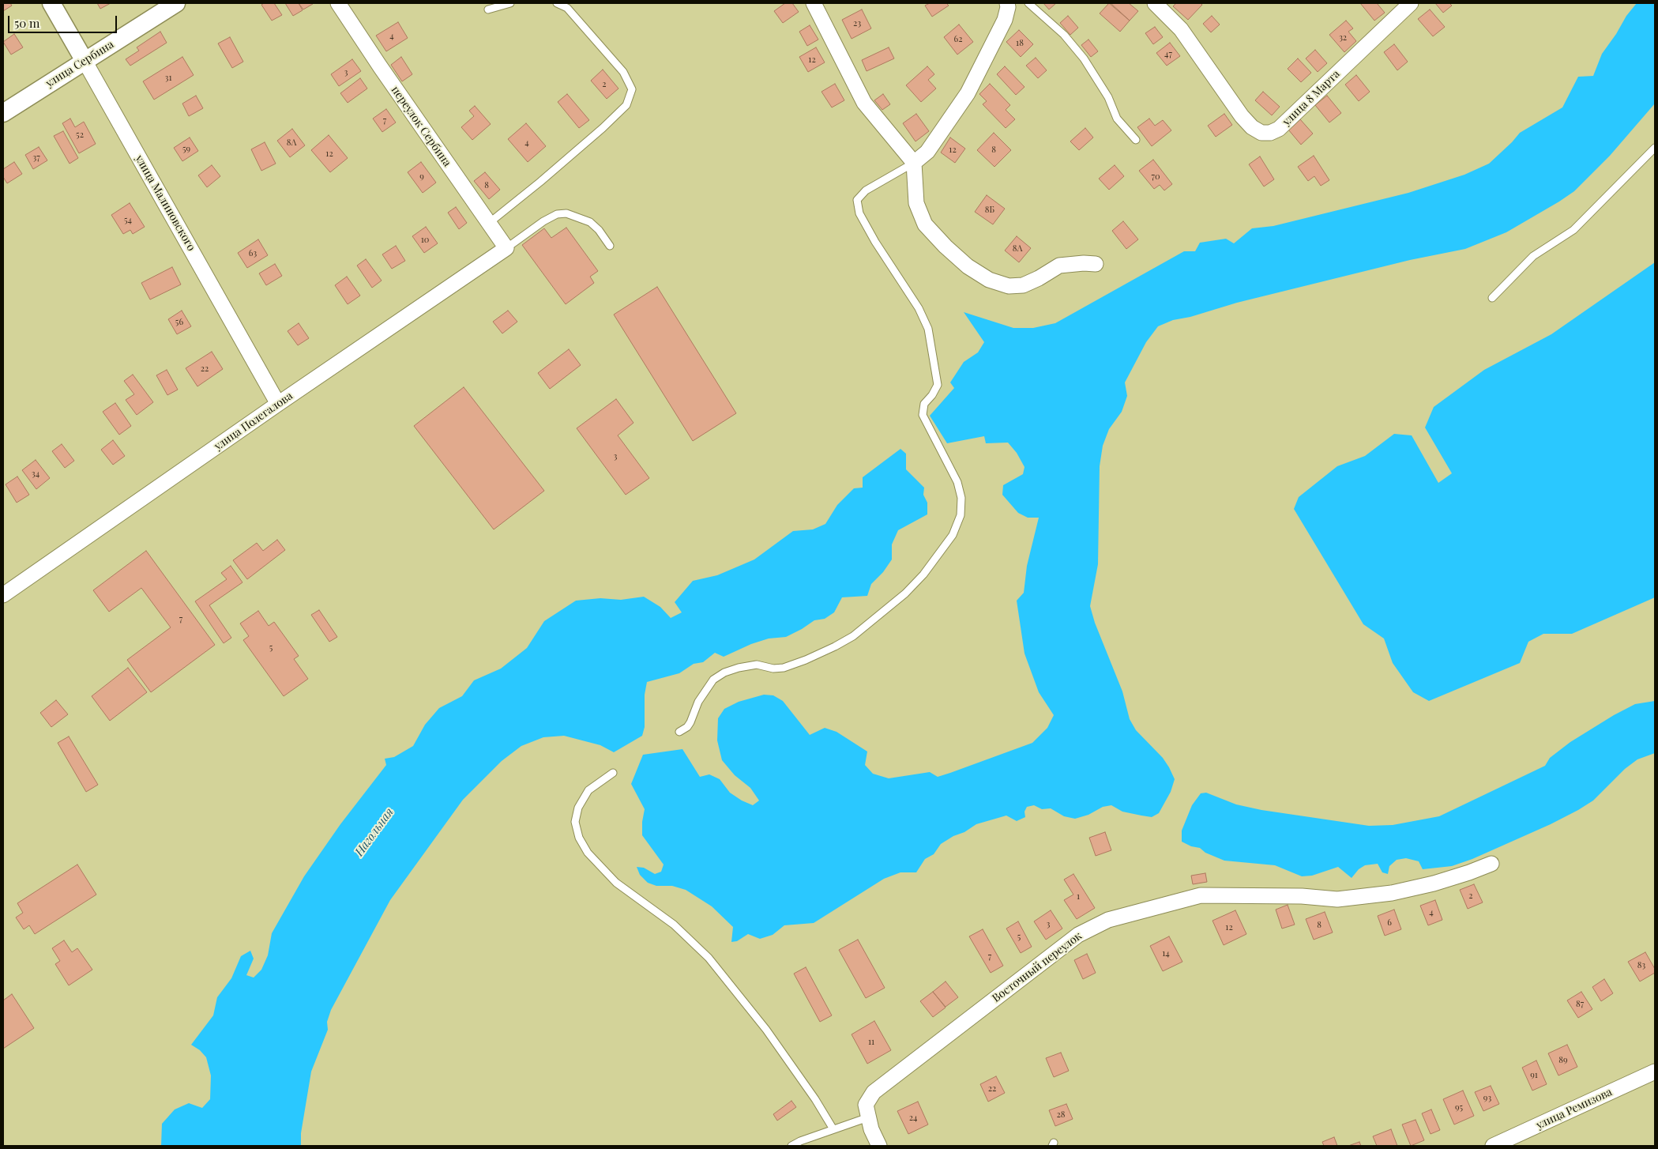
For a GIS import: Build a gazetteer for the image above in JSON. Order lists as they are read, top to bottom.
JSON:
{
  "streets": {
    "street": [
      "улица Сербина",
      "улица 8 Марта",
      "переулок Сербина",
      "улица Малиновского",
      "улица Полегалова",
      "Восточный переулок",
      "улица Ремизова"
    ]
  },
  "crossings": [
    ["улица Сербина", "улица Малиновского"],
    ["переулок Сербина", "улица Полегалова"],
    ["улица Малиновского", "улица Полегалова"]
  ],
  "water": ["Нагольная"],
  "house_numbers": [
    "23",
    "4",
    "32",
    "62",
    "18",
    "47",
    "12",
    "3",
    "31",
    "2",
    "7",
    "52",
    "8А",
    "4",
    "59",
    "12",
    "8",
    "12",
    "37",
    "9",
    "70",
    "8",
    "8Б",
    "54",
    "10",
    "8А",
    "63",
    "56",
    "22",
    "3",
    "34",
    "7",
    "5",
    "2",
    "1",
    "4",
    "6",
    "3",
    "8",
    "12",
    "5",
    "14",
    "7",
    "83",
    "87",
    "11",
    "89",
    "91",
    "22",
    "93",
    "95",
    "28",
    "24"
  ],
  "scale_bar": "50 m"
}
